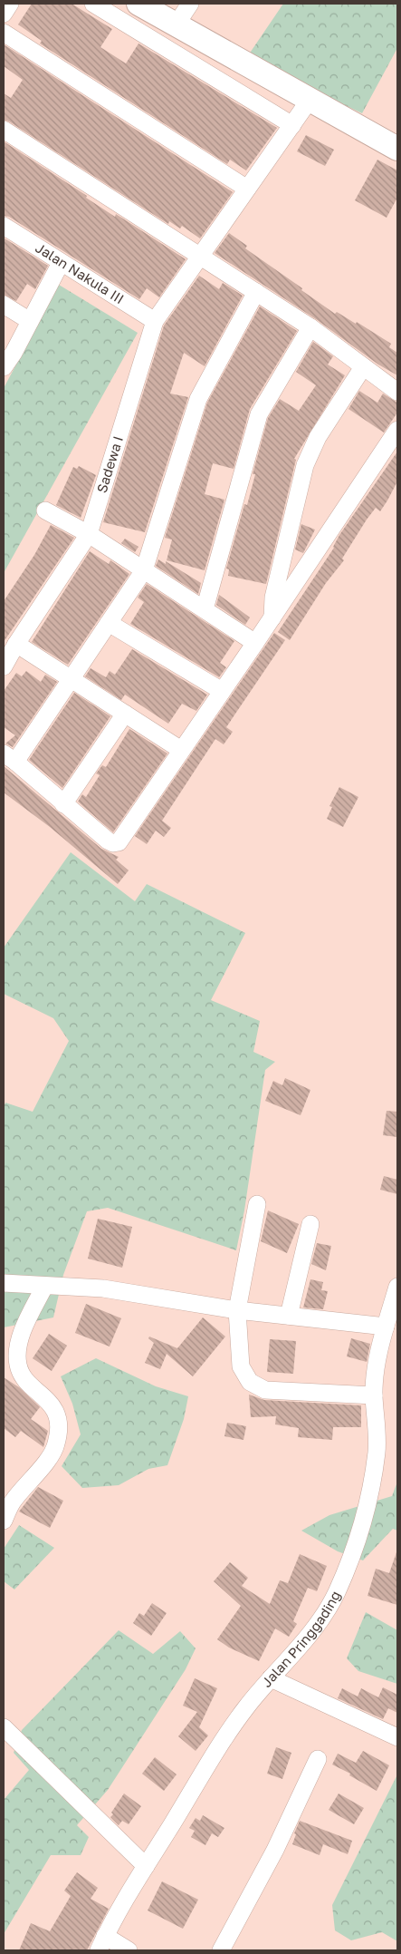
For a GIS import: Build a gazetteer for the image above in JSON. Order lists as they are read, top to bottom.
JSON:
{
  "streets": {
    "street": ["Jalan Nakula III", "Sadewa I", "Jalan Pringgading"]
  },
  "crossings": [
    ["Jalan Nakula III", "Sadewa I"]
  ]
}
